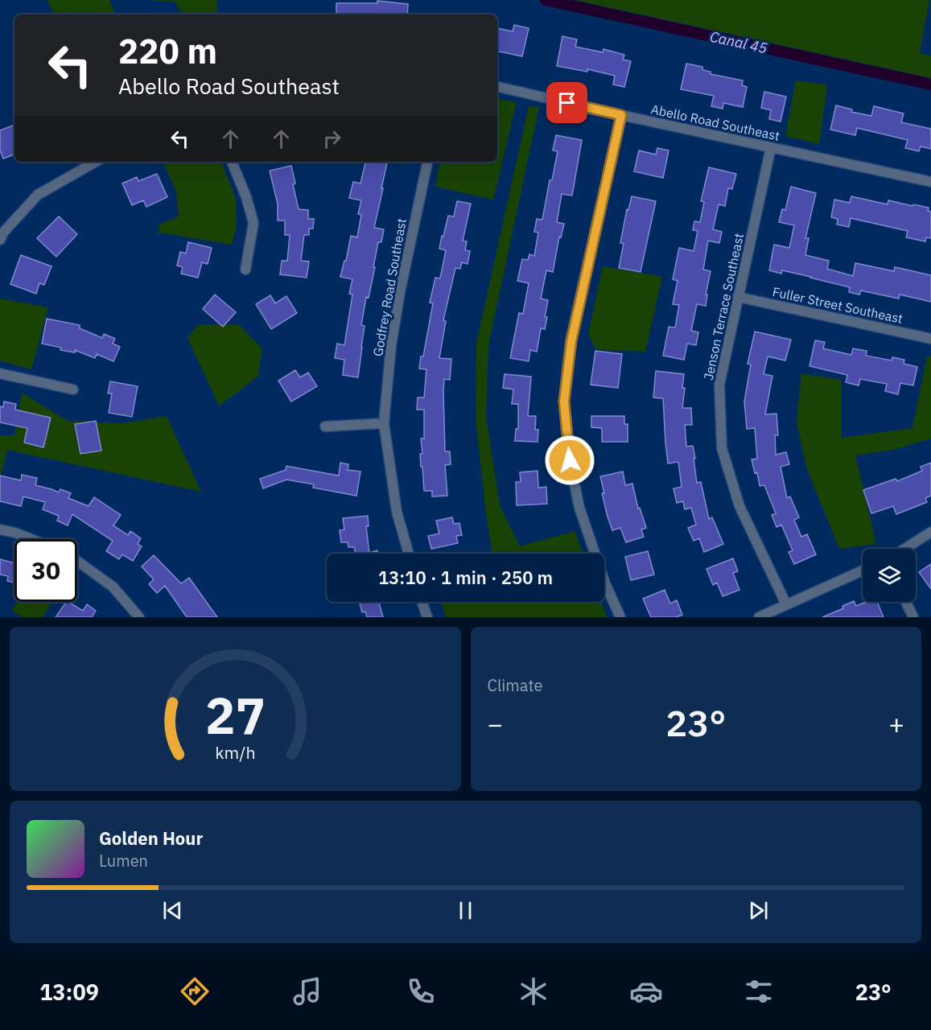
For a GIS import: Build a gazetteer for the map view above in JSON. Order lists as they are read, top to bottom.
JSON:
{
  "streets": {
    "street": [
      "Abello Road Southeast",
      "Godfrey Road Southeast",
      "Fuller Street Southeast",
      "Jenson Terrace Southeast"
    ]
  },
  "crossings": [
    ["Abello Road Southeast", "Jenson Terrace Southeast"],
    ["Fuller Street Southeast", "Jenson Terrace Southeast"]
  ],
  "water": ["Canal 45"],
  "page": {
    "turn": ["220 m", "Abello Road Southeast"],
    "limit": "30",
    "trip": "13:10 · 1 min · 250 m",
    "tile": "Climate",
    "heat": ["−", "23°", "+"],
    "song": ["Golden Hour", "Lumen"],
    "tabs": ["13:09", "23°"],
    "gauge": ["27", "km/h"]
  }
}
